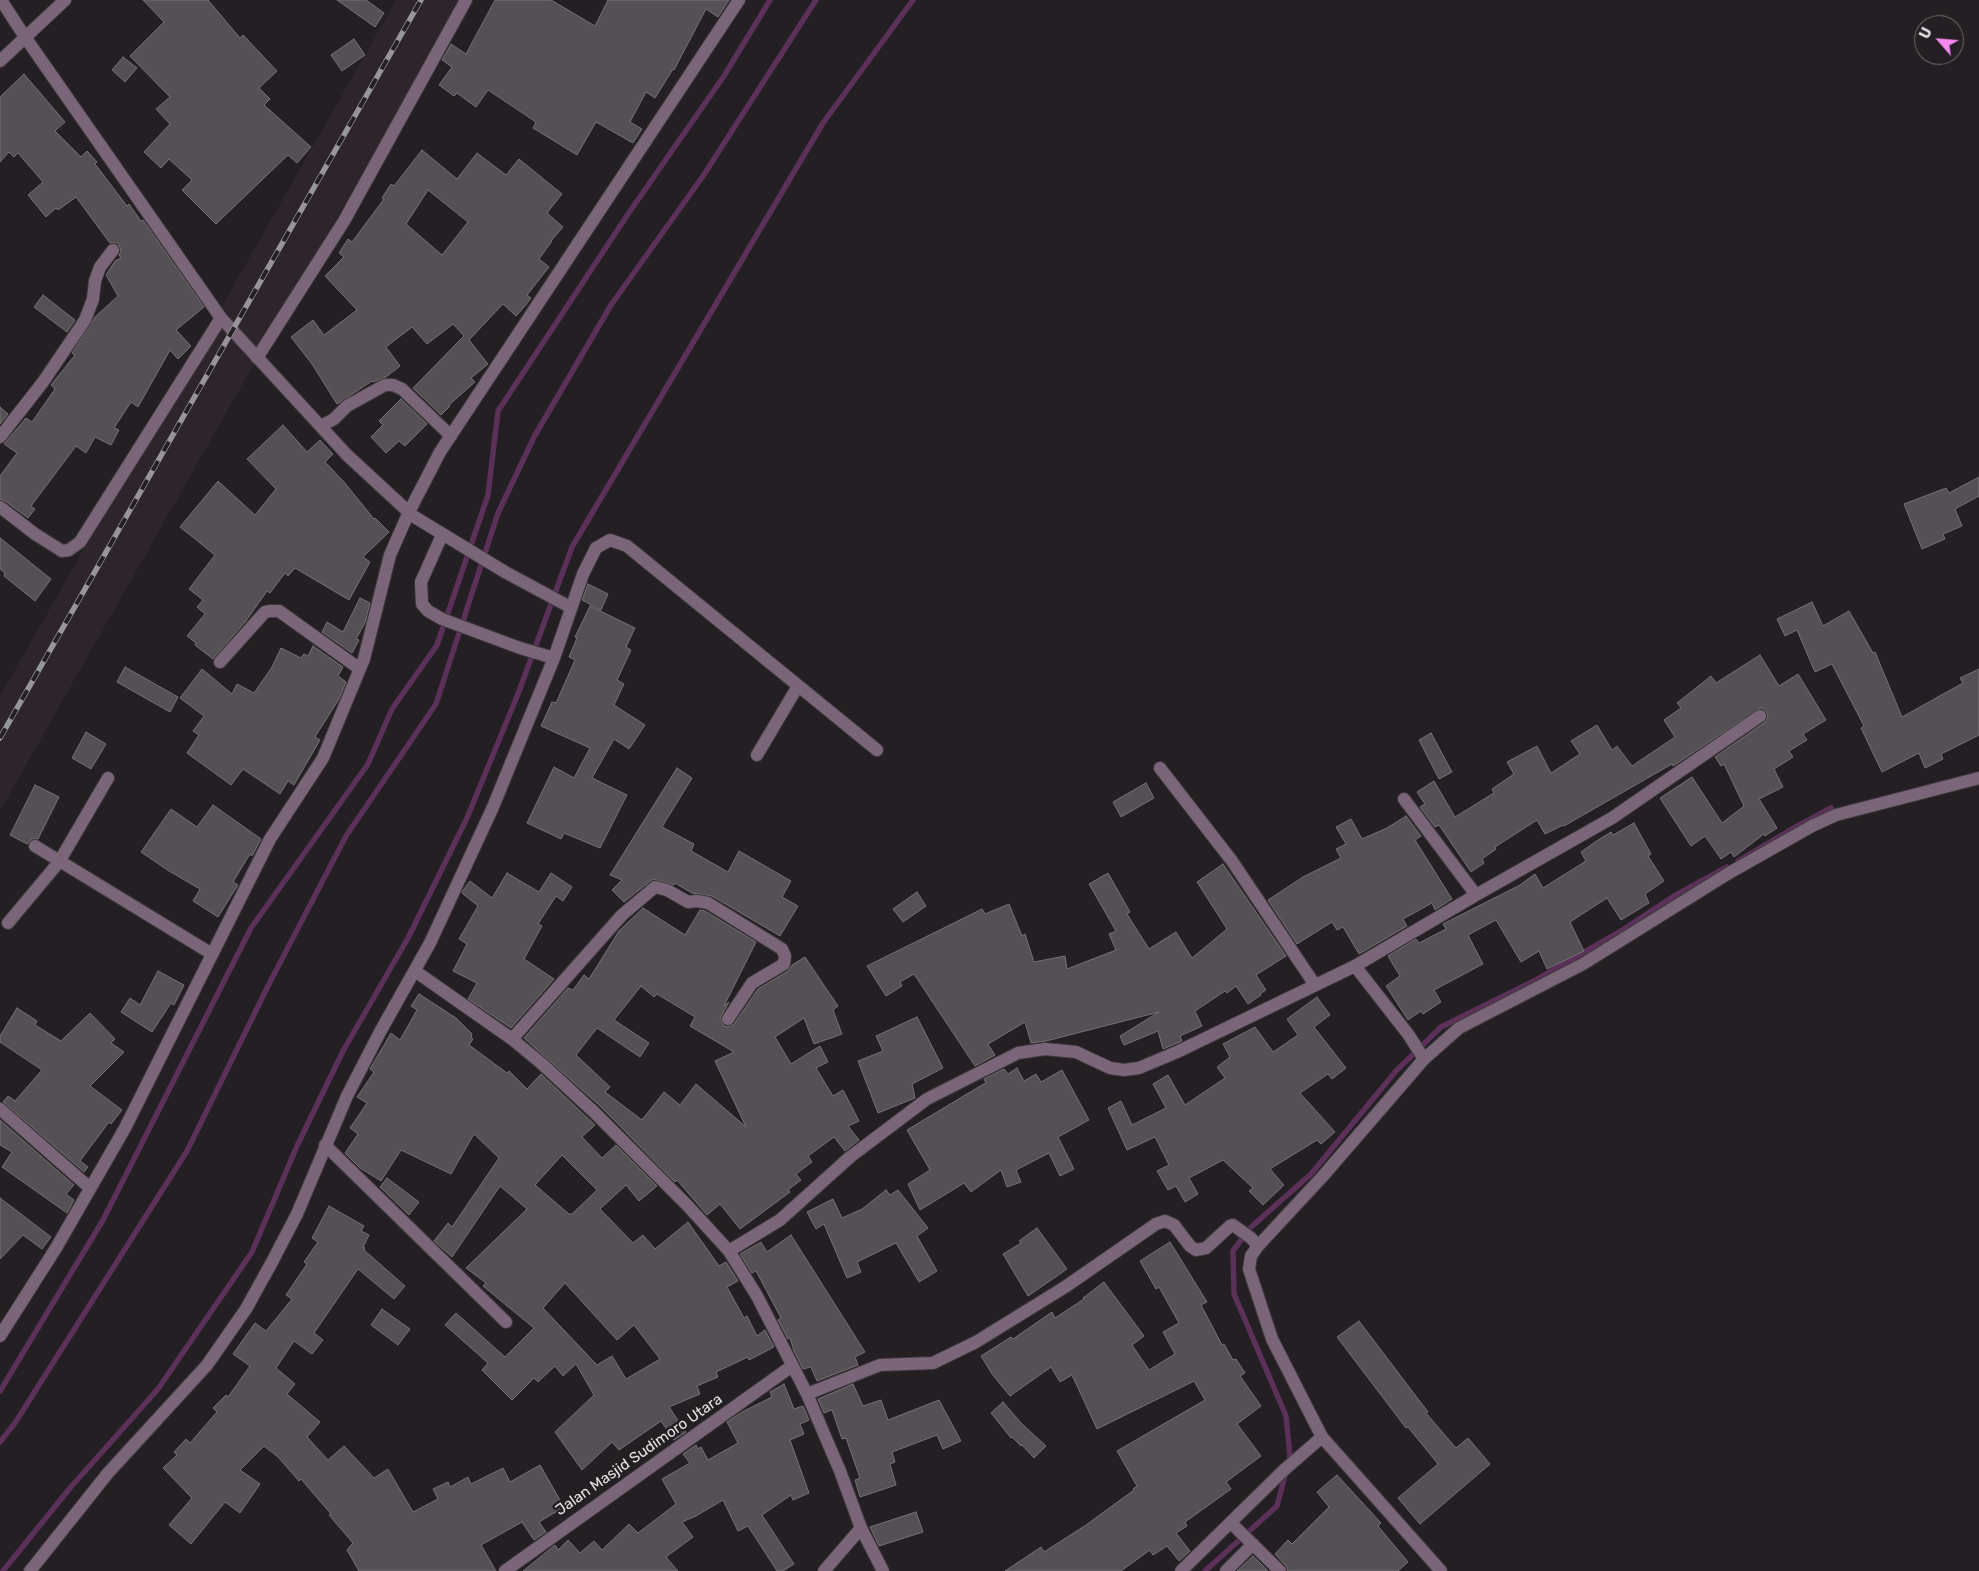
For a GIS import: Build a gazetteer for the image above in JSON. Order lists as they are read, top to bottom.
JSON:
{
  "streets": {
    "street": ["Jalan Masjid Sudimoro Utara"]
  },
  "north": "top left"
}
